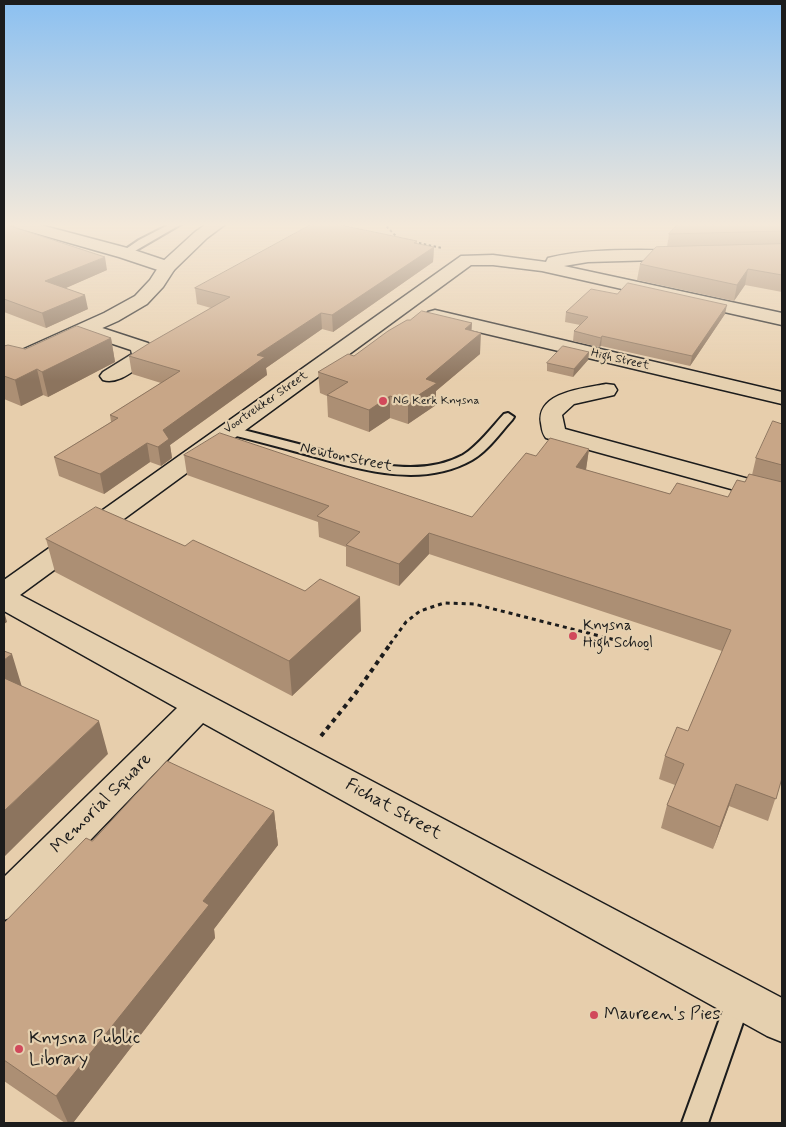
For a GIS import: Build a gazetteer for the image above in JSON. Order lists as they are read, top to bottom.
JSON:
{
  "streets": {
    "street": [
      "High Street",
      "Voortrekker Street",
      "Memorial Square",
      "Fichat Street"
    ],
    "lane": ["Newton Street"]
  },
  "crossings": [
    ["High Street", "Voortrekker Street"],
    ["Voortrekker Street", "Newton Street"],
    ["Memorial Square", "Fichat Street"]
  ],
  "places": [
    "NG Kerk Knysna",
    "Knysna High School",
    "Maureen's Pies",
    "Knysna Public Library"
  ]
}
